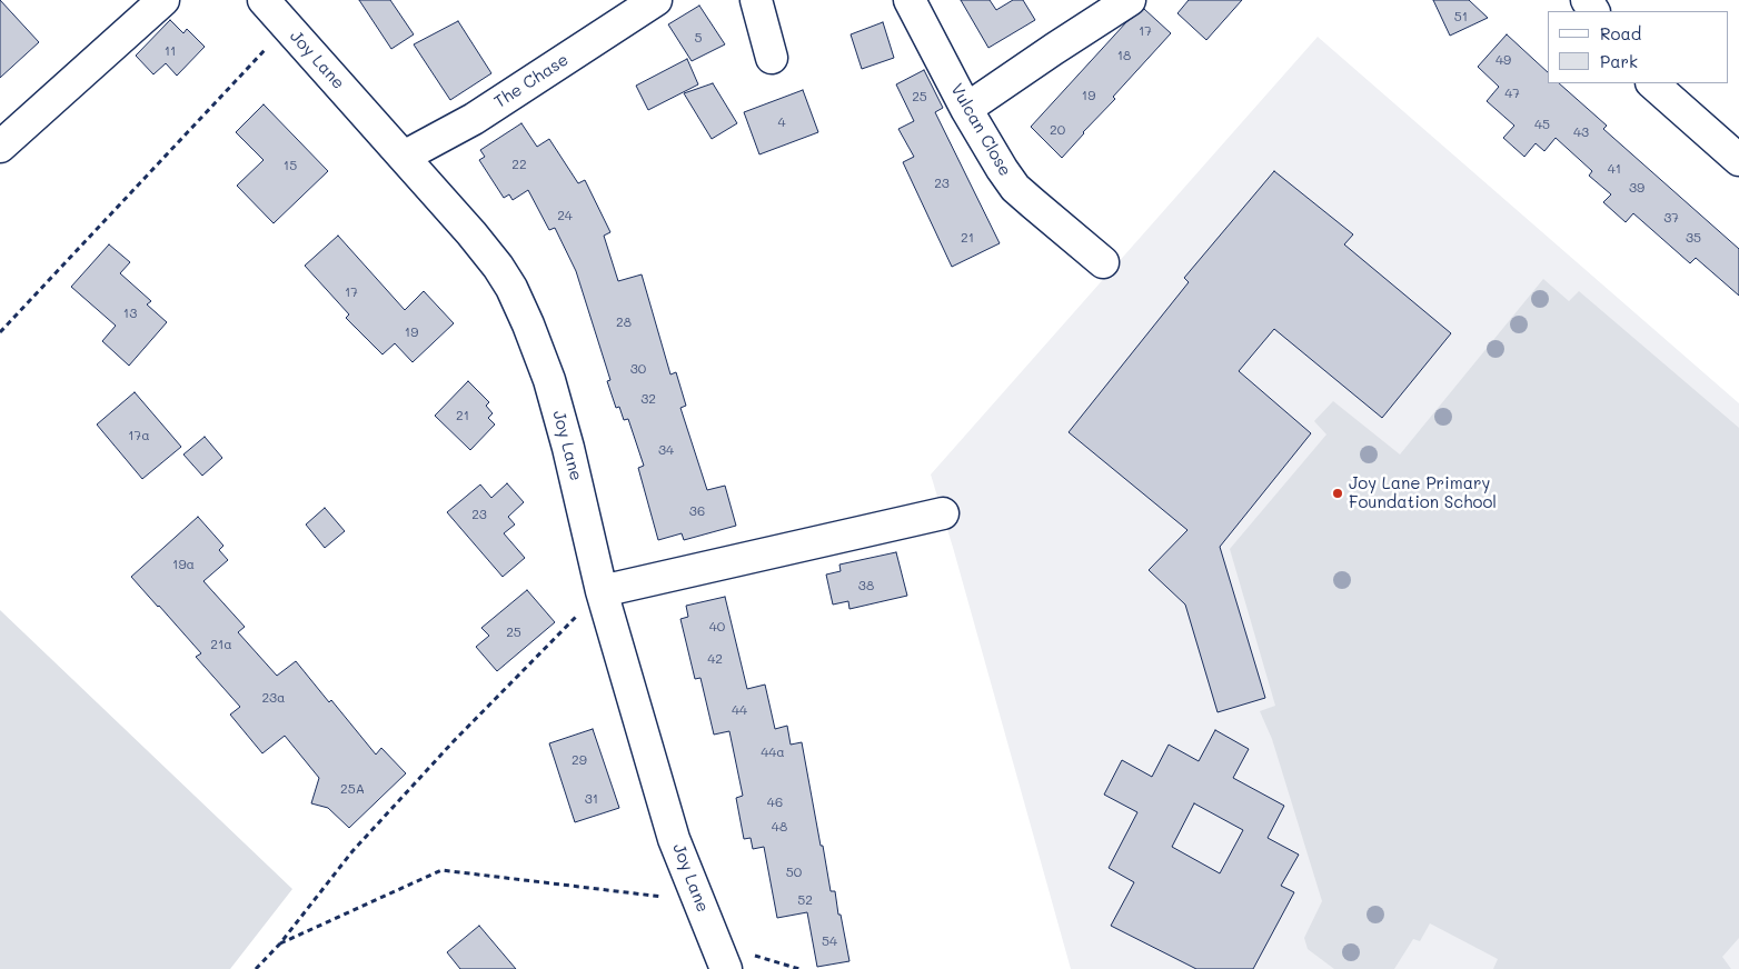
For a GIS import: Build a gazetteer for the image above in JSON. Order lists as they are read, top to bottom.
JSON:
{
  "streets": {
    "street": ["Joy Lane", "The Chase", "Vulcan Close"]
  },
  "crossings": [
    ["Joy Lane", "The Chase"]
  ],
  "places": ["Joy Lane Primary Foundation School"],
  "house_numbers": [
    "51",
    "17",
    "5",
    "11",
    "18",
    "49",
    "47",
    "19",
    "25",
    "4",
    "45",
    "20",
    "43",
    "22",
    "15",
    "41",
    "23",
    "39",
    "24",
    "37",
    "21",
    "35",
    "17",
    "13",
    "28",
    "19",
    "30",
    "32",
    "21",
    "17a",
    "34",
    "36",
    "23",
    "19a",
    "38",
    "40",
    "25",
    "21a",
    "42",
    "23a",
    "44",
    "44a",
    "29",
    "25A",
    "31",
    "46",
    "48",
    "50",
    "52",
    "54"
  ],
  "legend": ["Road", "Park"]
}
